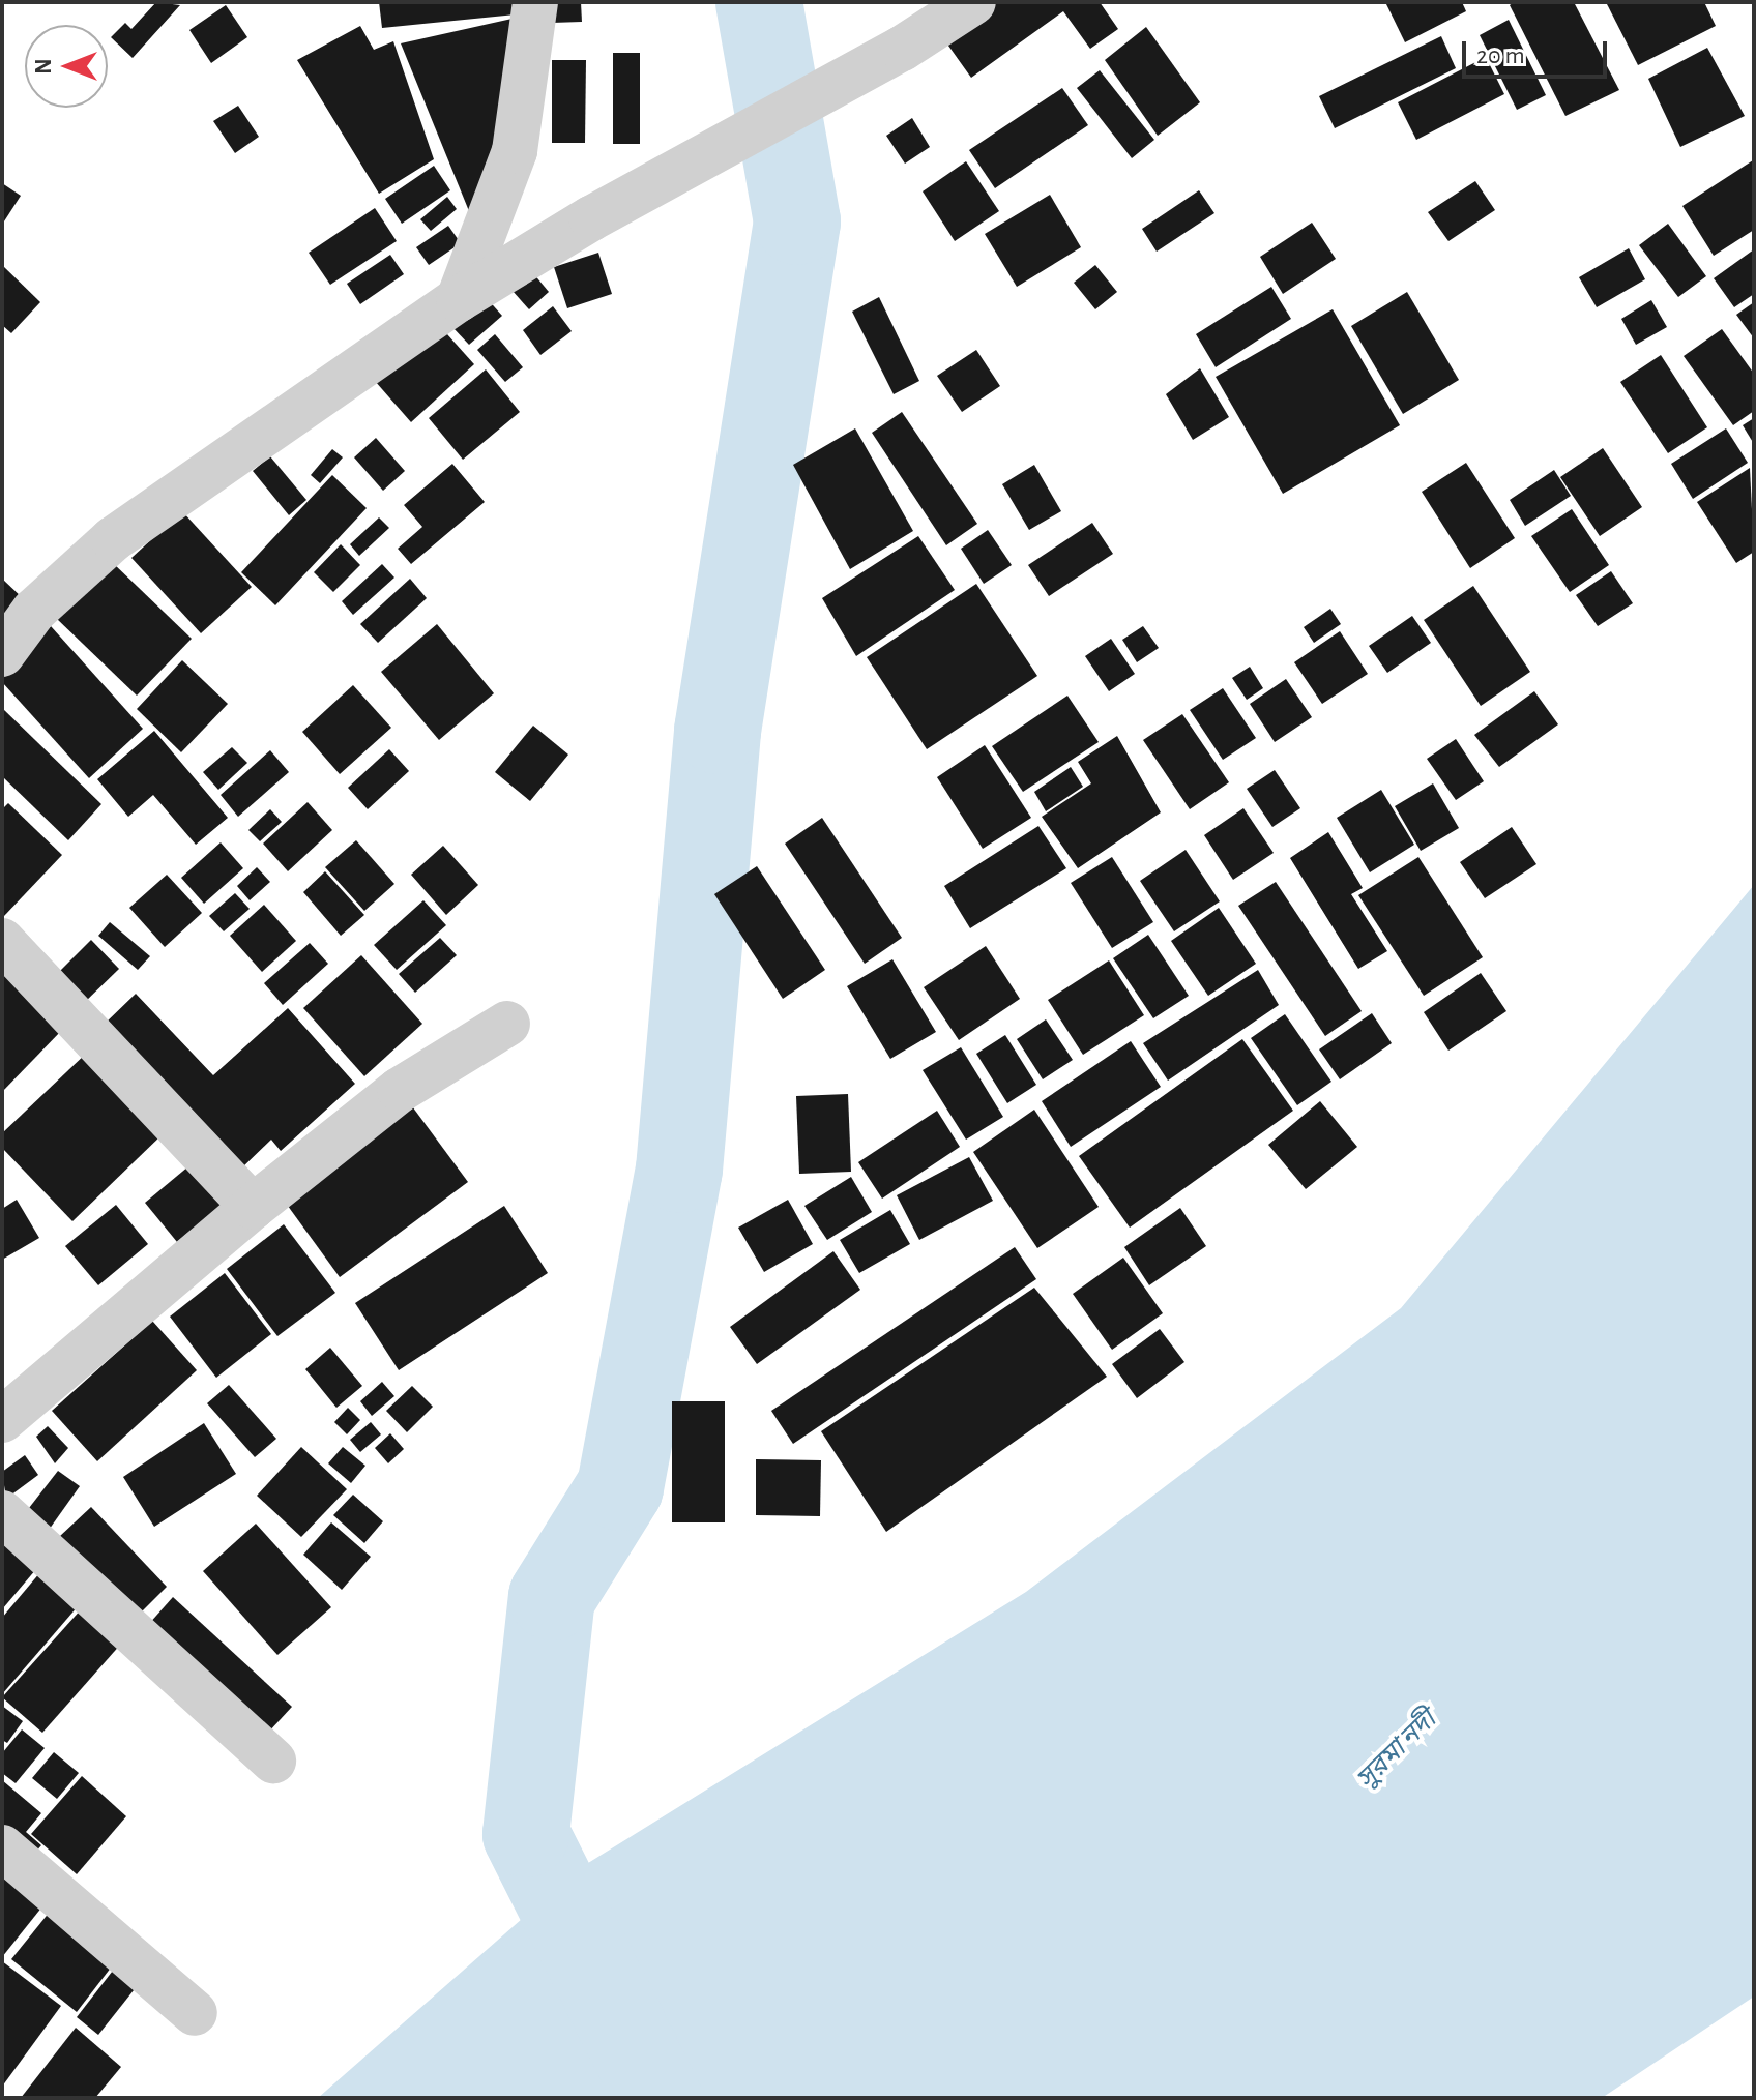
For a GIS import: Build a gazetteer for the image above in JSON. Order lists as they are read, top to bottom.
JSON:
{
  "water": ["সুরমা নদী"],
  "scale_bar": "20 m",
  "north": "left"
}
